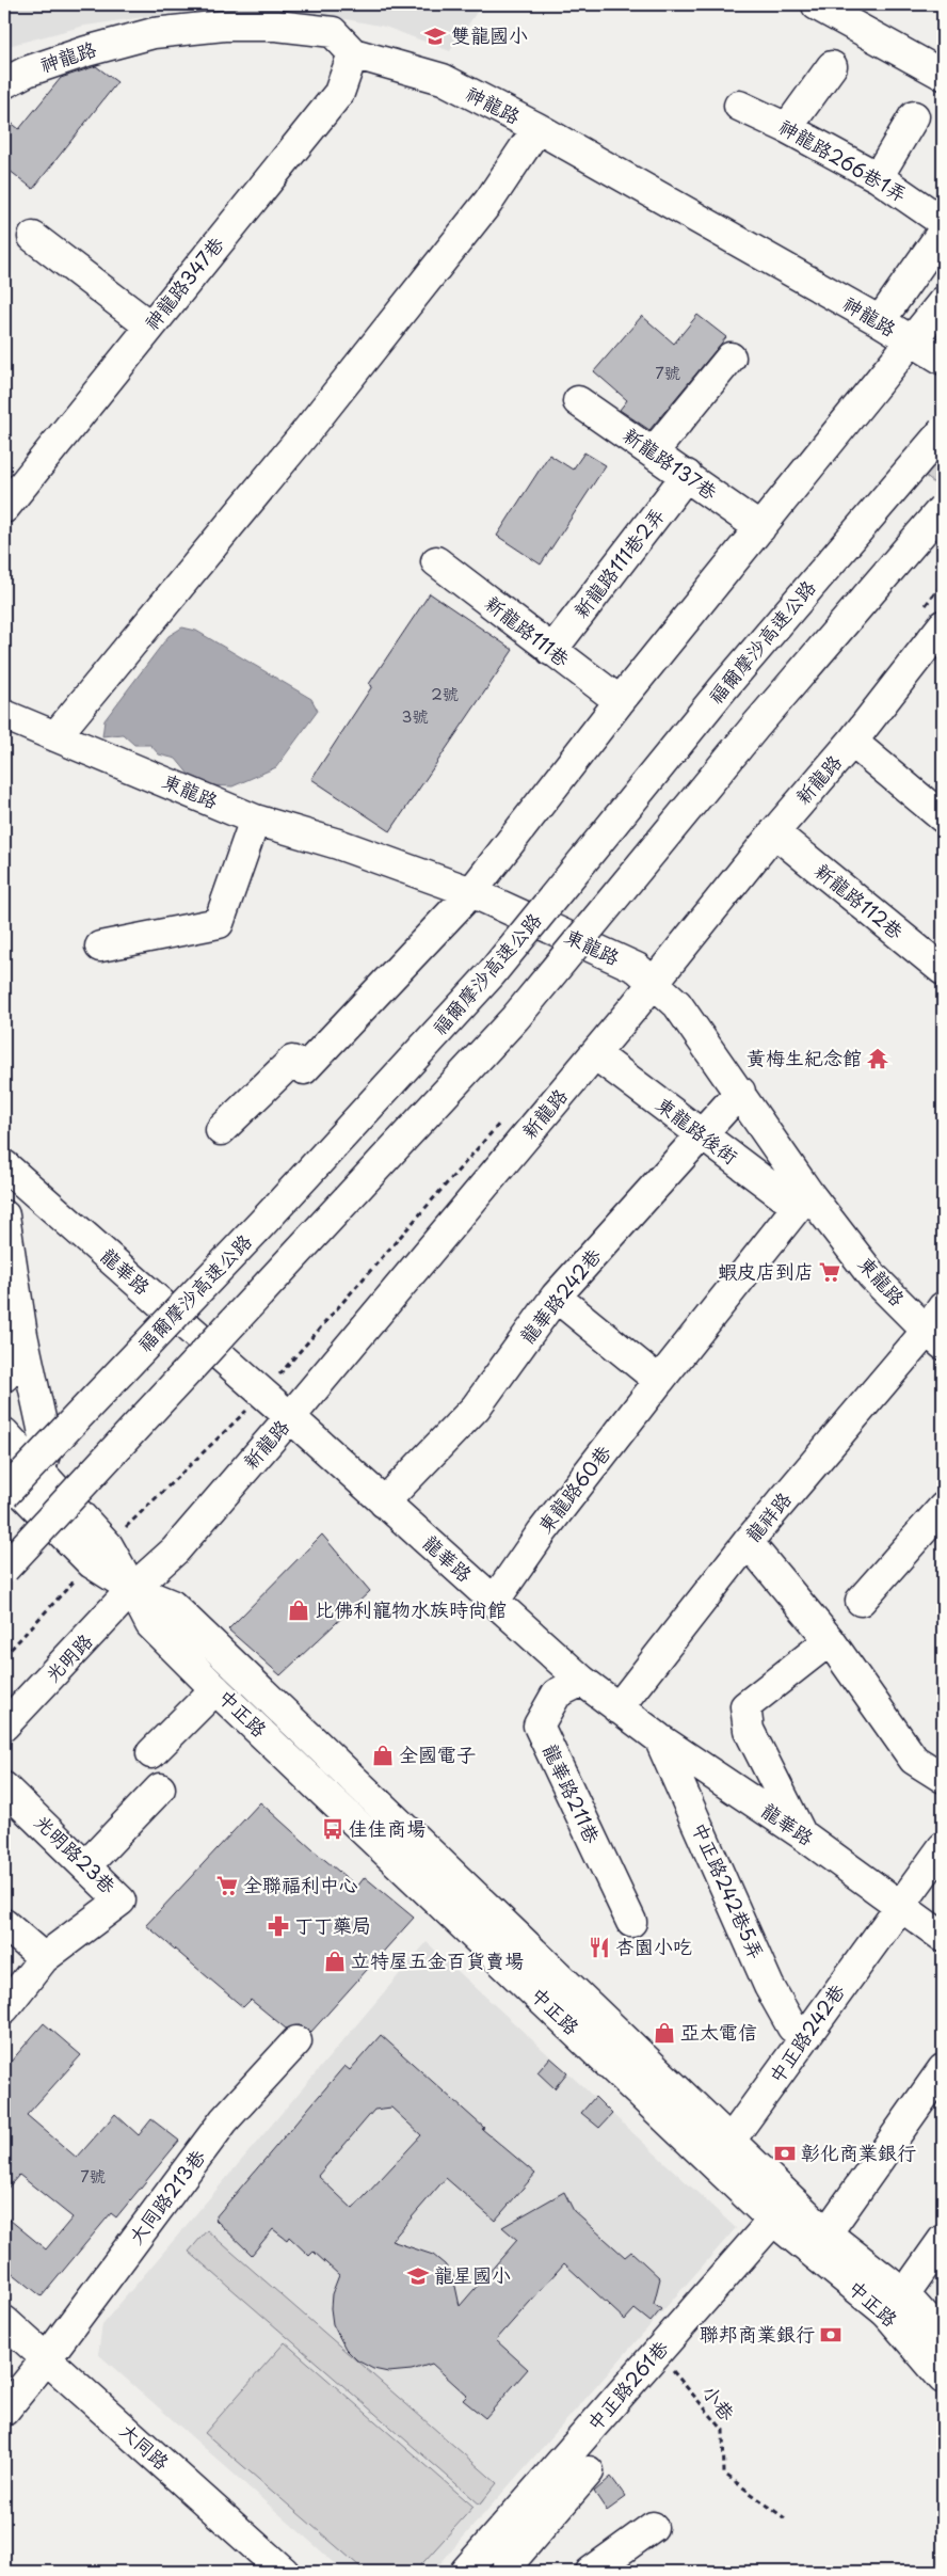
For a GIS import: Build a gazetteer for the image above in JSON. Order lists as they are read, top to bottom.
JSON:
{
  "streets": {
    "main road": [
      "神龍路",
      "神龍路266巷1弄",
      "神龍路347巷",
      "新龍路137巷",
      "新龍路111巷2弄",
      "新龍路111巷",
      "福爾摩沙高速公路",
      "新龍路",
      "東龍路",
      "新龍路112巷",
      "東龍路後街",
      "龍華路",
      "龍華路242巷",
      "東龍路60巷",
      "龍祥路",
      "光明路",
      "中正路",
      "龍華路211巷",
      "光明路23巷",
      "中正路242巷5弄",
      "中正路242巷",
      "大同路213巷",
      "中正路261巷",
      "大同路"
    ],
    "path": ["小巷"]
  },
  "crossings": [
    ["神龍路", "神龍路347巷"],
    ["新龍路137巷", "新龍路111巷2弄"],
    ["新龍路111巷2弄", "新龍路111巷"],
    ["福爾摩沙高速公路", "中正路"],
    ["新龍路", "東龍路"],
    ["新龍路", "新龍路112巷"],
    ["新龍路", "東龍路後街"],
    ["新龍路", "龍華路"],
    ["新龍路", "光明路"],
    ["新龍路", "中正路"],
    ["東龍路", "東龍路後街"],
    ["東龍路", "龍華路242巷"],
    ["東龍路", "東龍路60巷"],
    ["東龍路", "龍祥路"],
    ["東龍路後街", "龍華路242巷"],
    ["東龍路後街", "東龍路60巷"],
    ["龍華路", "龍華路242巷"],
    ["龍華路", "東龍路60巷"],
    ["龍華路", "龍祥路"],
    ["龍華路", "龍華路211巷"],
    ["龍華路", "中正路242巷5弄"],
    ["龍華路", "中正路242巷"],
    ["光明路", "中正路"],
    ["中正路", "中正路242巷"],
    ["中正路", "中正路261巷"],
    ["中正路242巷5弄", "中正路242巷"],
    ["大同路213巷", "大同路"],
    ["中正路261巷", "小巷"]
  ],
  "places": {
    "school or university": ["雙龍國小", "龍星國小"],
    "temple": ["黃梅生紀念館"],
    "supermarket": ["蝦皮店到店", "全聯福利中心"],
    "shop": [
      "比佛利寵物水族時尚館",
      "全國電子",
      "立特屋五金百貨賣場",
      "亞太電信"
    ],
    "bus stop": ["佳佳商場"],
    "pharmacy": ["丁丁藥局"],
    "restaurant": ["杏園小吃"],
    "bank": ["彰化商業銀行", "聯邦商業銀行"]
  },
  "house_numbers": [
    "7號",
    "2號",
    "3號",
    "7號"
  ]
}
